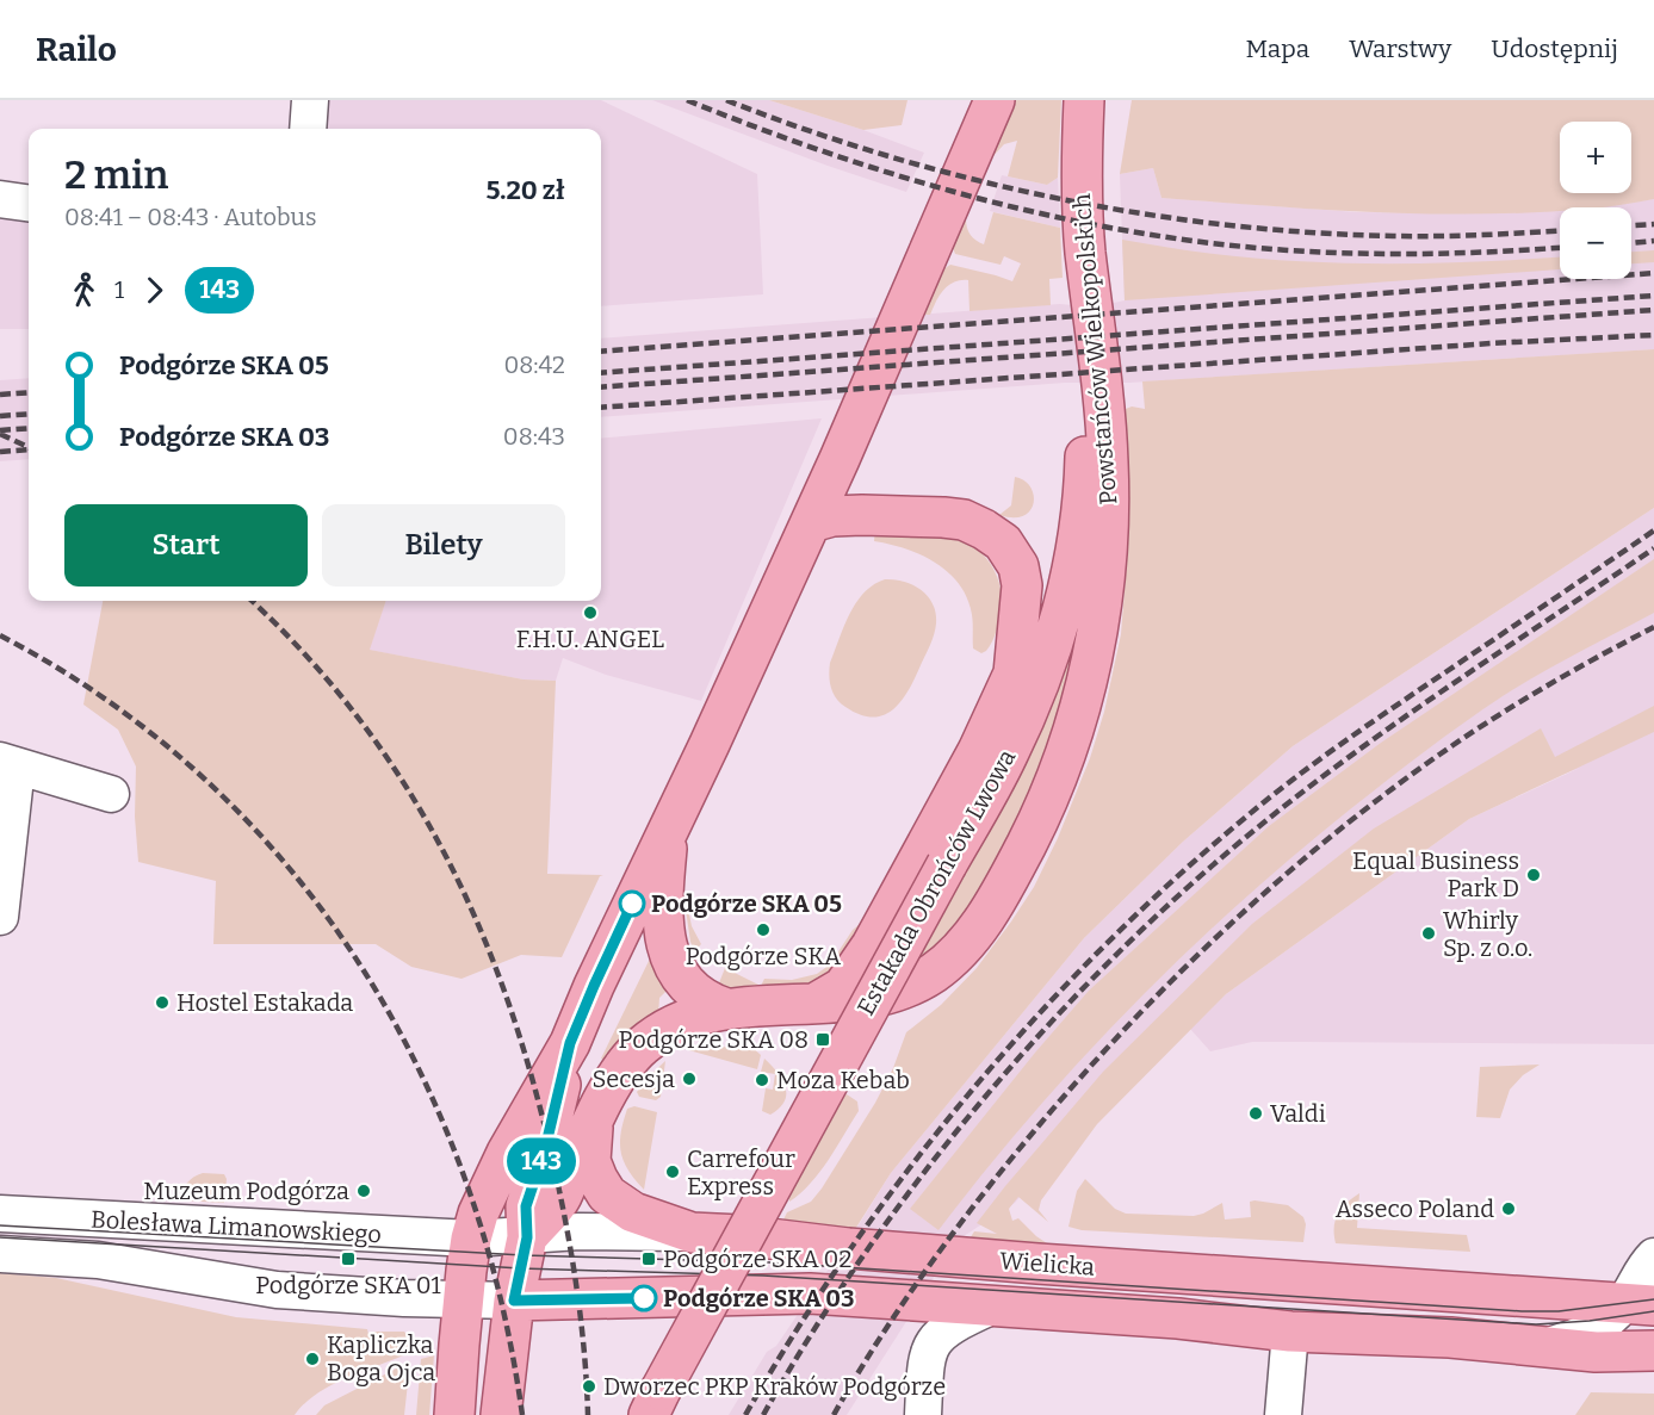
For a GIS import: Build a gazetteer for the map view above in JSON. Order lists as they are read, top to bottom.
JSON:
{
  "streets": {
    "main road": ["Powstańców Wielkopolskich", "Estakada Obrońców Lwowa", "Wielicka"],
    "street": ["Bolesława Limanowskiego"]
  },
  "crossings": [
    ["Powstańców Wielkopolskich", "Estakada Obrońców Lwowa"],
    ["Powstańców Wielkopolskich", "Bolesława Limanowskiego"],
    ["Powstańców Wielkopolskich", "Wielicka"],
    ["Bolesława Limanowskiego", "Wielicka"]
  ],
  "places": {
    "other": [
      "F.H.U. ANGEL",
      "Equal Business Park D",
      "Podgórze SKA 05",
      "Podgórze SKA",
      "Whirly Sp. z o.o.",
      "Hostel Estakada",
      "Secesja",
      "Moza Kebab",
      "Valdi",
      "Carrefour Express",
      "Muzeum Podgórza",
      "Asseco Poland",
      "Podgórze SKA 03",
      "Kapliczka Boga Ojca",
      "Dworzec PKP Kraków Podgórze"
    ],
    "transit": ["Podgórze SKA 08", "Podgórze SKA 01", "Podgórze SKA 02"]
  },
  "lines": ["bus line 143"],
  "page": {
    "header": "Railo",
    "nav": ["Mapa", "Warstwy", "Udostępnij"],
    "on_map": "143",
    "map_buttons": ["+", "−"],
    "heading": ["2 min", "08:41 – 08:43 · Autobus", "5.20 zł"],
    "legs": ["1", "143"],
    "list": [
      {
        "name": "Podgórze SKA 05",
        "value": "08:42"
      },
      {
        "name": "Podgórze SKA 03",
        "value": "08:43"
      }
    ],
    "buttons": ["Start", "Bilety"]
  }
}
